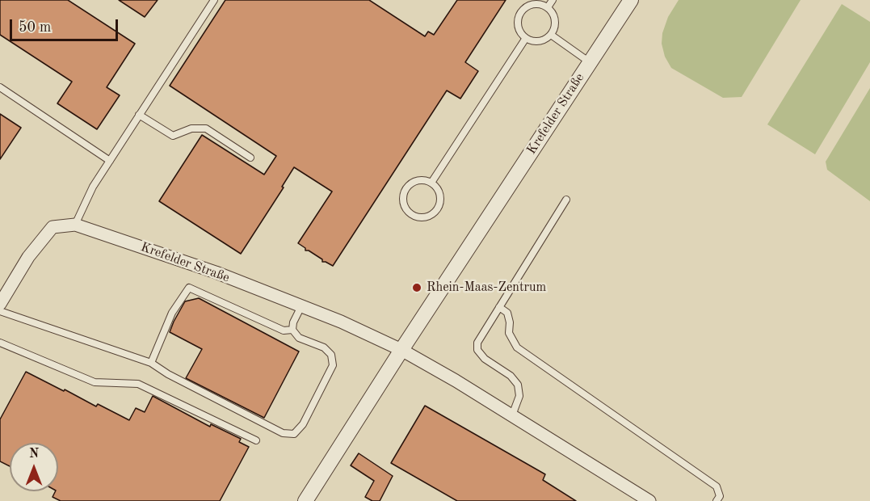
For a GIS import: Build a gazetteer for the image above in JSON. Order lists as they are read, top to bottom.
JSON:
{
  "streets": {
    "street": ["Krefelder Straße"]
  },
  "places": ["Rhein-Maas-Zentrum"],
  "scale_bar": "50 m",
  "north": "top"
}
